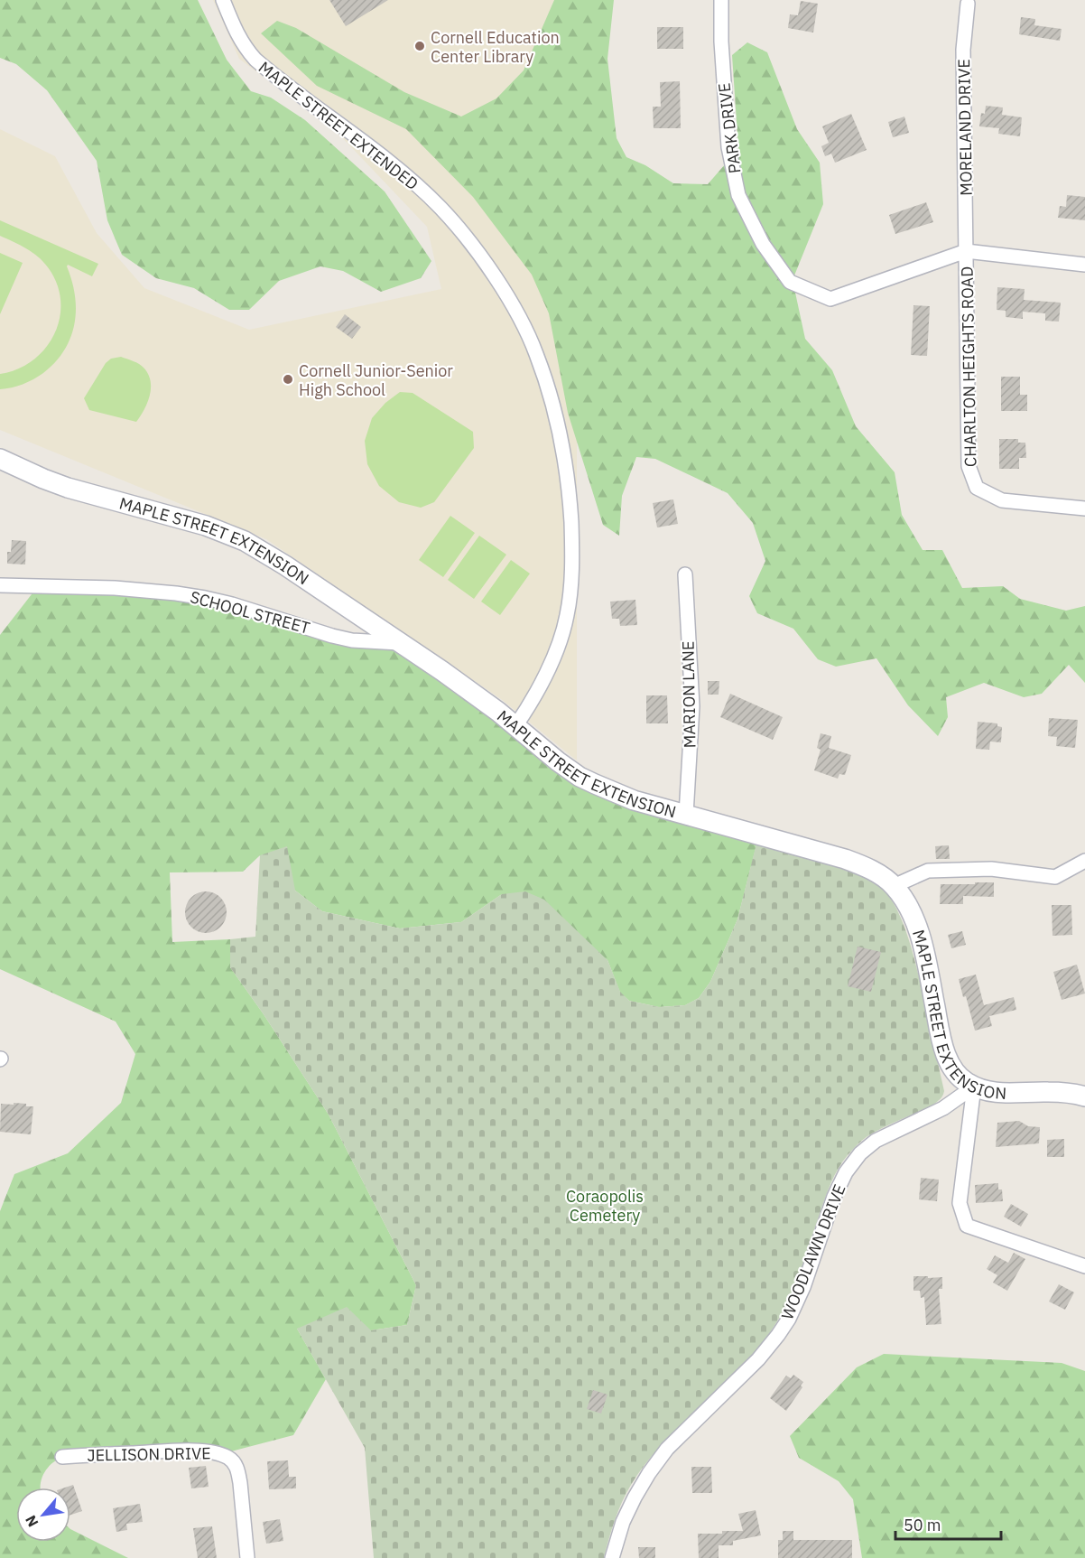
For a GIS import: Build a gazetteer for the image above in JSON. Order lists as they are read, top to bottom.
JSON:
{
  "streets": {
    "street": [
      "MAPLE STREET EXTENDED",
      "MORELAND DRIVE",
      "PARK DRIVE",
      "CHARLTON HEIGHTS ROAD",
      "MAPLE STREET EXTENSION",
      "SCHOOL STREET",
      "MARION LANE",
      "WOODLAWN DRIVE",
      "JELLISON DRIVE"
    ]
  },
  "crossings": [
    ["MAPLE STREET EXTENDED", "MAPLE STREET EXTENSION"],
    ["MORELAND DRIVE", "PARK DRIVE"],
    ["MORELAND DRIVE", "CHARLTON HEIGHTS ROAD"],
    ["PARK DRIVE", "CHARLTON HEIGHTS ROAD"],
    ["MAPLE STREET EXTENSION", "SCHOOL STREET"],
    ["MAPLE STREET EXTENSION", "MARION LANE"],
    ["MAPLE STREET EXTENSION", "WOODLAWN DRIVE"]
  ],
  "parks": ["Coraopolis Cemetery"],
  "places": ["Cornell Education Center Library", "Cornell Junior-Senior High School"],
  "scale_bar": "50 m",
  "north": "bottom left"
}
